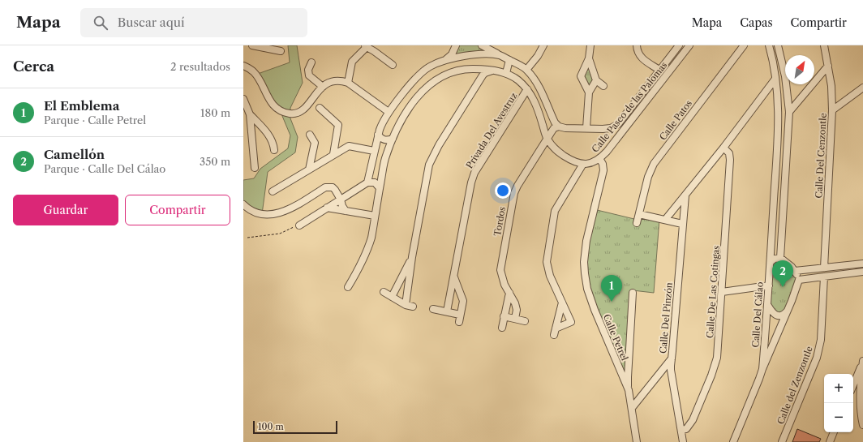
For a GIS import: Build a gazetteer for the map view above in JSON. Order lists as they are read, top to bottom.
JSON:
{
  "streets": {
    "street": [
      "Calle Paseo de las Palomas",
      "Calle Patos",
      "Privada Del Avestruz",
      "Calle Del Cenzontle",
      "Tordos",
      "Calle De Las Cotingas",
      "Calle Del Cálao",
      "Calle Del Pinzón",
      "Calle Petrel",
      "Calle del Zenzontle"
    ]
  },
  "crossings": [
    ["Calle Paseo de las Palomas", "Tordos"],
    ["Calle Paseo de las Palomas", "Calle Petrel"],
    ["Calle De Las Cotingas", "Calle Del Pinzón"]
  ],
  "scale_bar": "100 m",
  "north": "top right",
  "page": {
    "header": "Mapa",
    "search": "Buscar aquí",
    "nav": ["Mapa", "Capas", "Compartir"],
    "heading": ["Cerca", "2 resultados"],
    "list": [
      {
        "mark": "1",
        "name": "El Emblema",
        "note": "Parque · Calle Petrel",
        "value": "180 m"
      },
      {
        "mark": "2",
        "name": "Camellón",
        "note": "Parque · Calle Del Cálao",
        "value": "350 m"
      }
    ],
    "buttons": ["Guardar", "Compartir"],
    "pins": ["2", "1"],
    "map_buttons": ["+", "−"],
    "scale": "100 m"
  }
}
